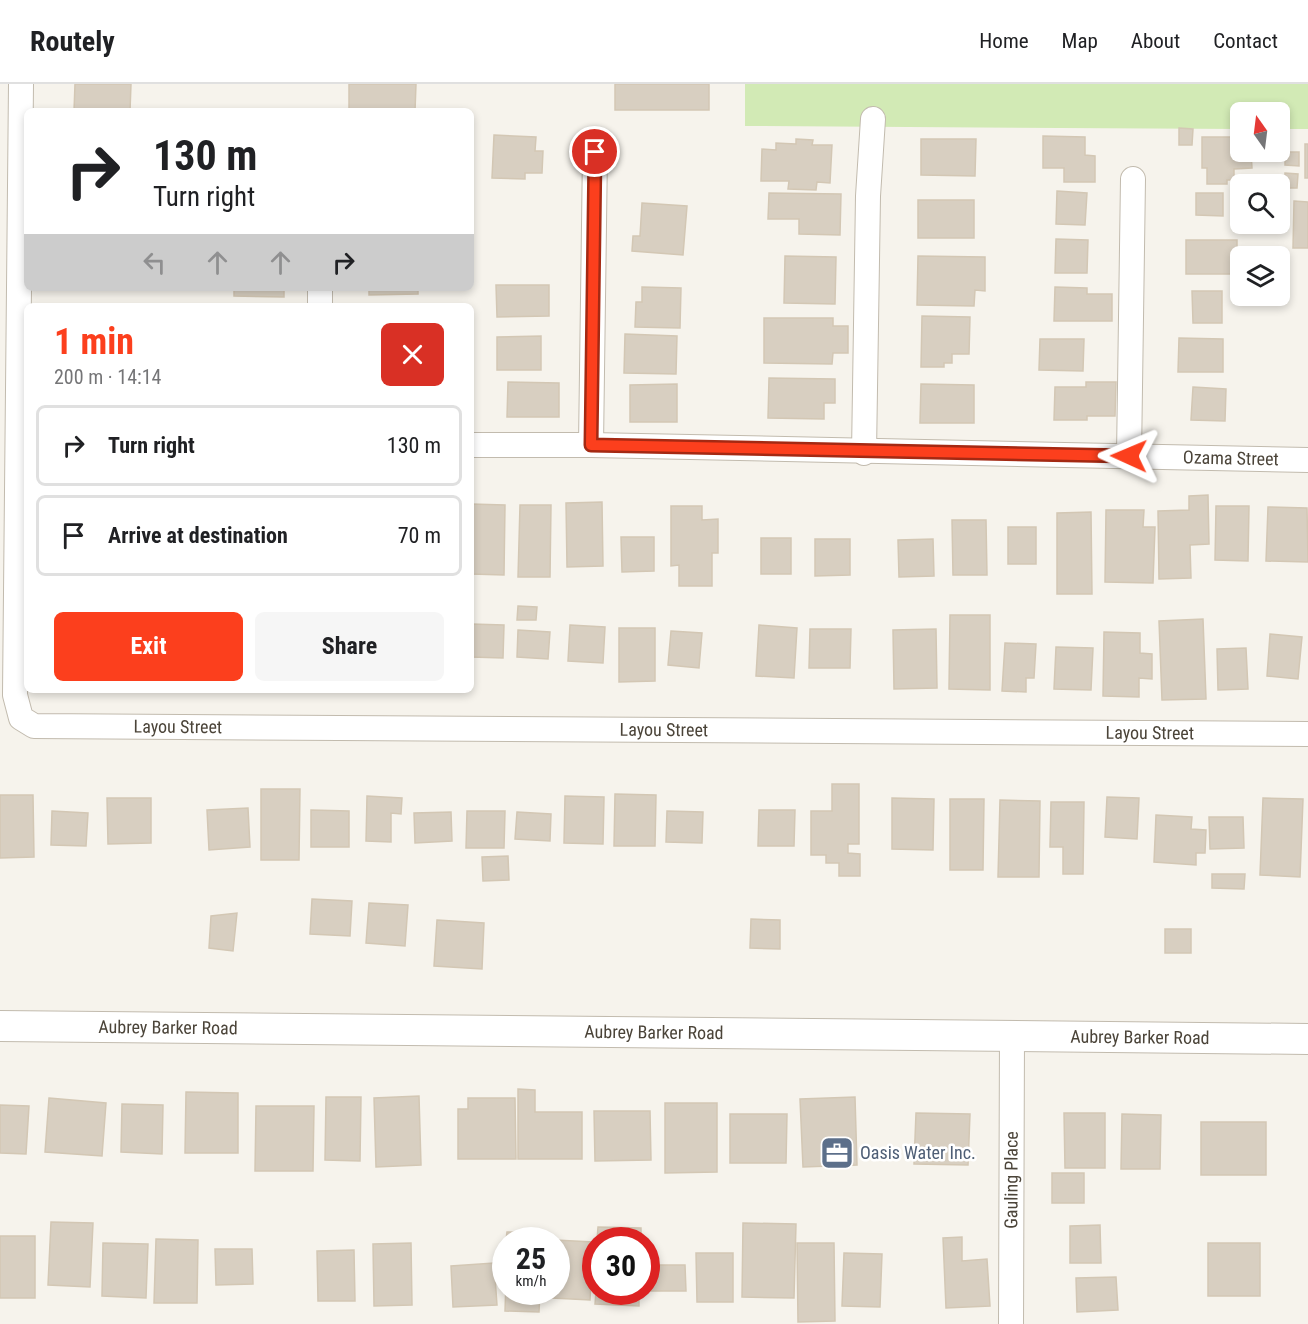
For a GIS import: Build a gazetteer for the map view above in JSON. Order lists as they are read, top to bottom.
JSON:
{
  "streets": {
    "street": [
      "Ozama Street",
      "Layou Street",
      "Aubrey Barker Road",
      "Gauling Place"
    ]
  },
  "crossings": [
    ["Aubrey Barker Road", "Gauling Place"]
  ],
  "places": {
    "office": ["Oasis Water Inc."]
  },
  "north": "top",
  "page": {
    "header": "Routely",
    "nav": [
      "Home",
      "Map",
      "About",
      "Contact"
    ],
    "turn": ["130 m", "Turn right"],
    "heading": ["1 min", "200 m · 14:14"],
    "list": [
      {
        "name": "Turn right",
        "value": "130 m"
      },
      {
        "name": "Arrive at destination",
        "value": "70 m"
      }
    ],
    "buttons": ["Exit", "Share"],
    "speed": "25 km/h",
    "limit": "30"
  }
}
